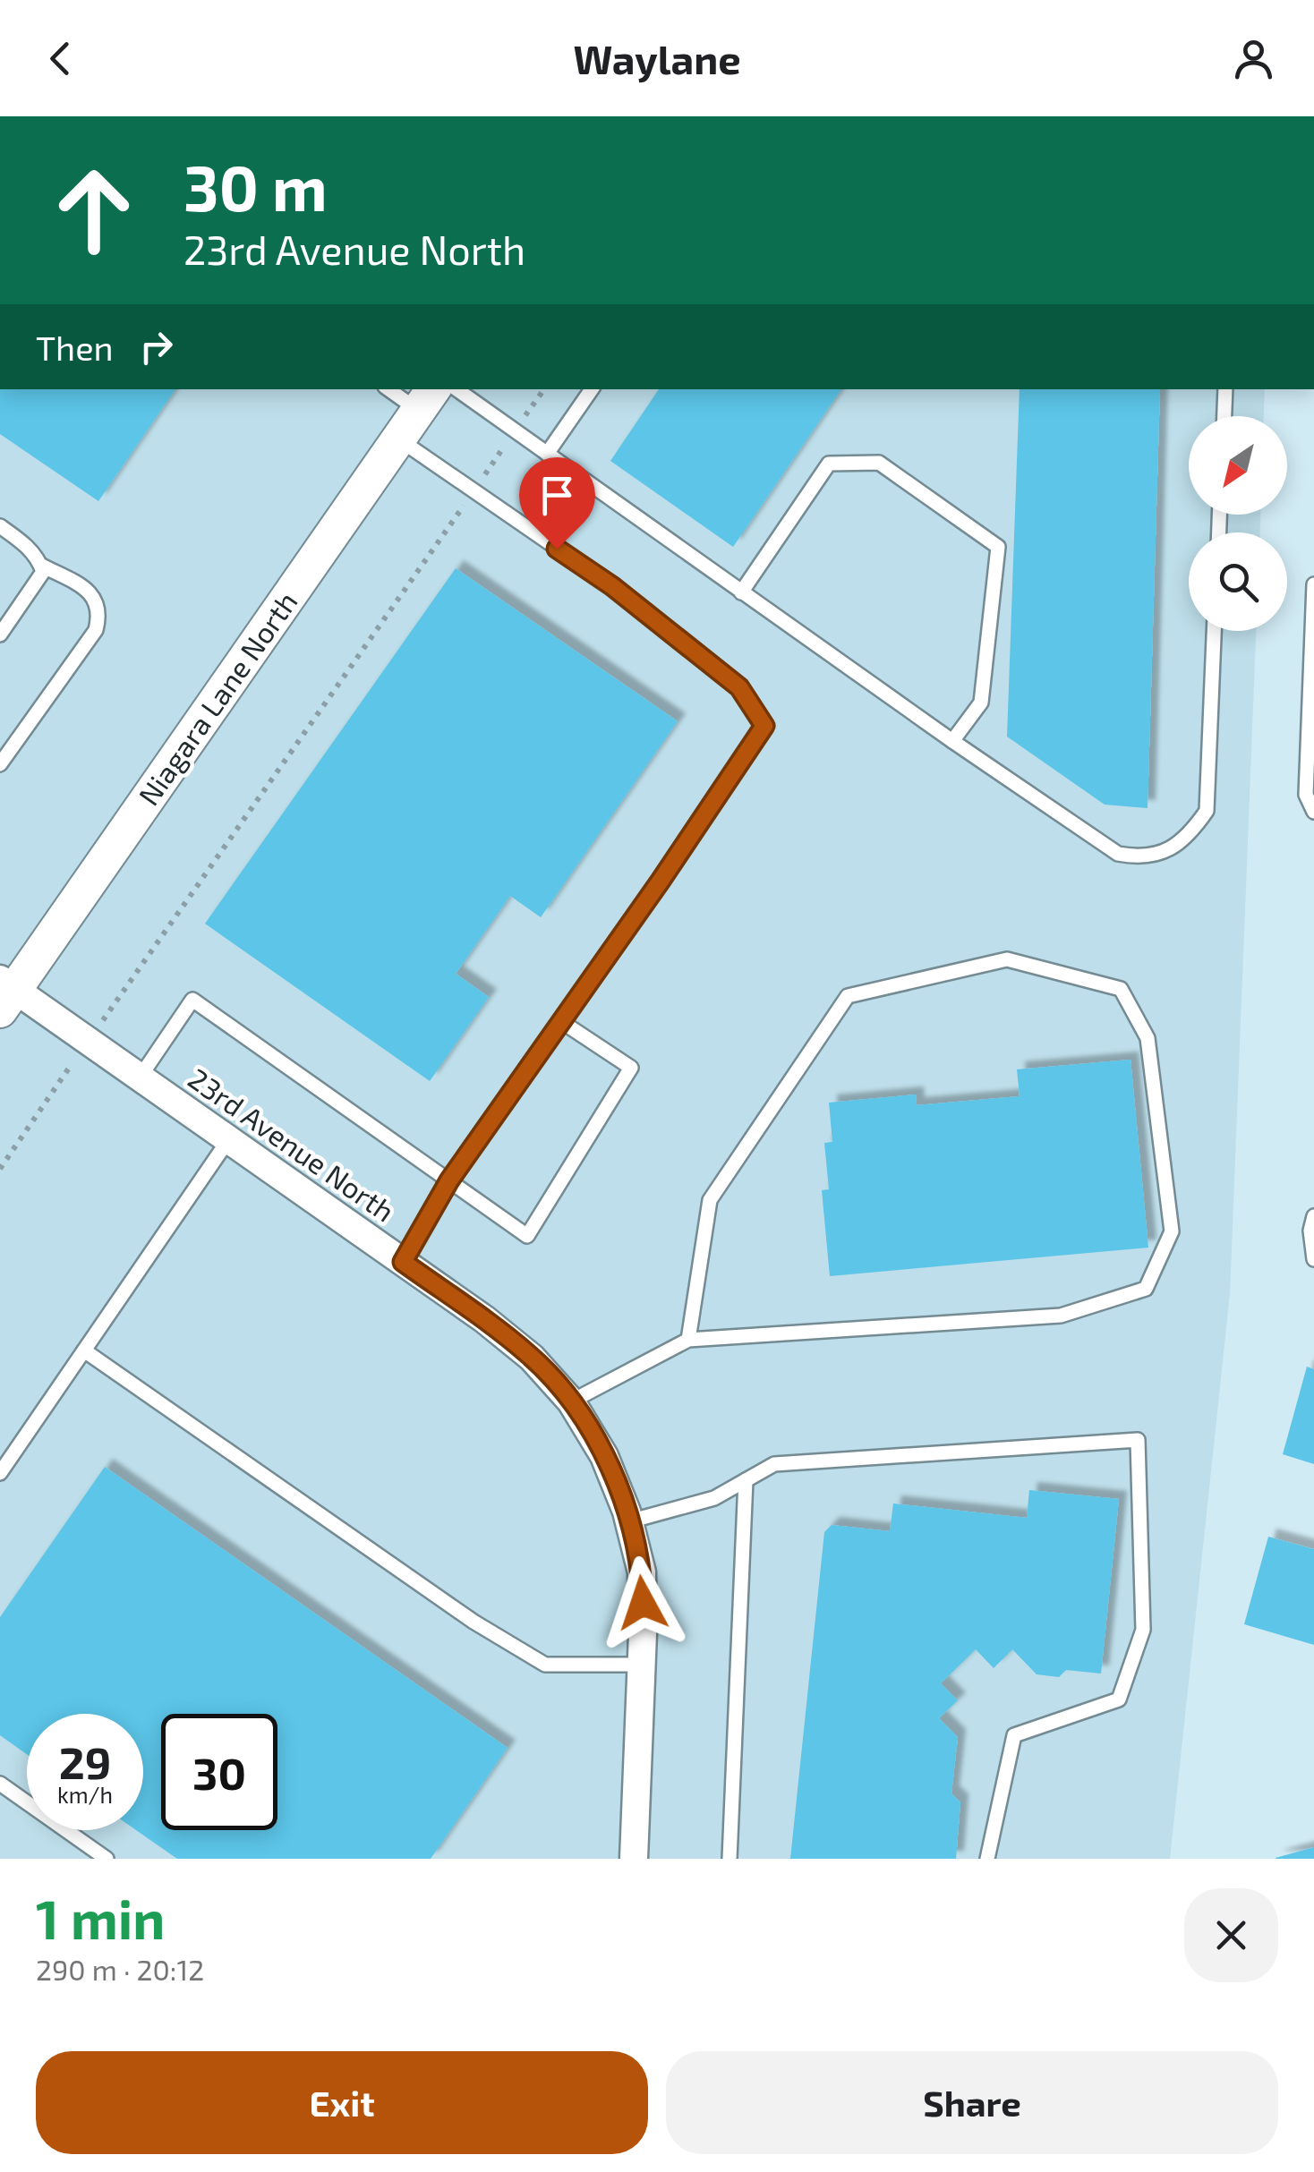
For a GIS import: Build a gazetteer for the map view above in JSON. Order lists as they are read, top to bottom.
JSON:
{
  "streets": {
    "street": ["Niagara Lane North", "23rd Avenue North"]
  },
  "crossings": [
    ["Niagara Lane North", "23rd Avenue North"]
  ],
  "north": "bottom left",
  "page": {
    "header": "Waylane",
    "turn": ["30 m", "23rd Avenue North"],
    "then": "Then",
    "speed": "29 km/h",
    "limit": "30",
    "heading": ["1 min", "290 m · 20:12"],
    "buttons": ["Exit", "Share"]
  }
}
